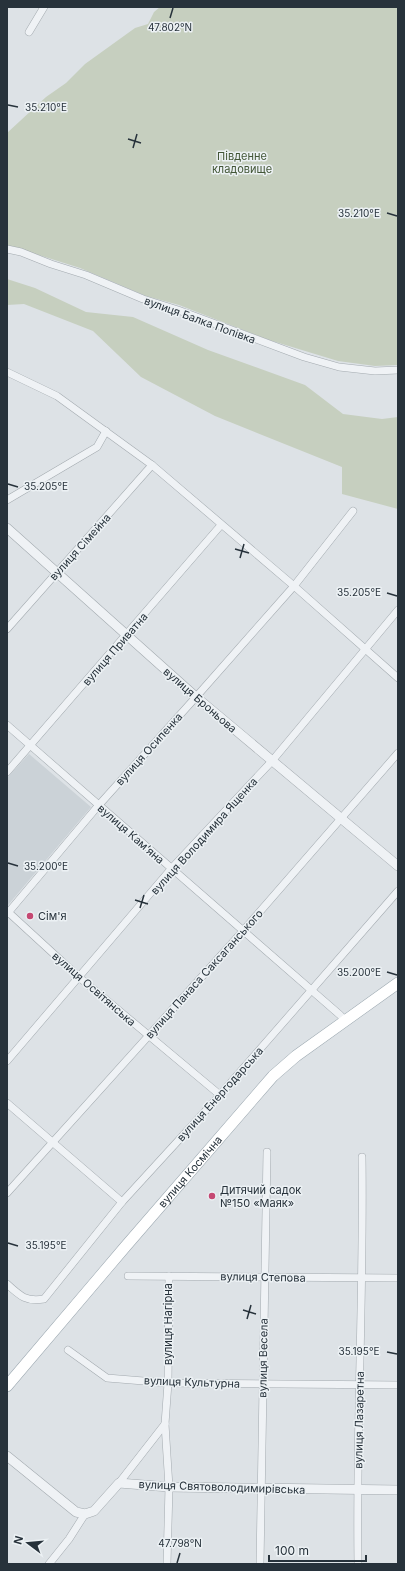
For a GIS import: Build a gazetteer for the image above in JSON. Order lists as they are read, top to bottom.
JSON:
{
  "streets": {
    "main road": ["вулиця Космічна"],
    "street": [
      "вулиця Балка Попівка",
      "вулиця Сімейна",
      "вулиця Приватна",
      "вулиця Броньова",
      "вулиця Осипенка",
      "вулиця Кам’яна",
      "вулиця Володимира Ященка",
      "вулиця Панаса Саксаганського",
      "вулиця Освітянська",
      "вулиця Енергодарська",
      "вулиця Степова",
      "вулиця Нагірна",
      "вулиця Весела",
      "вулиця Культурна",
      "вулиця Лазаретна",
      "вулиця Святоволодимирівська"
    ]
  },
  "crossings": [
    ["вулиця Сімейна", "вулиця Броньова"],
    ["вулиця Приватна", "вулиця Броньова"],
    ["вулиця Приватна", "вулиця Кам’яна"],
    ["вулиця Броньова", "вулиця Осипенка"],
    ["вулиця Броньова", "вулиця Володимира Ященка"],
    ["вулиця Броньова", "вулиця Панаса Саксаганського"],
    ["вулиця Осипенка", "вулиця Кам’яна"],
    ["вулиця Осипенка", "вулиця Освітянська"],
    ["вулиця Кам’яна", "вулиця Володимира Ященка"],
    ["вулиця Кам’яна", "вулиця Панаса Саксаганського"],
    ["вулиця Кам’яна", "вулиця Енергодарська"],
    ["вулиця Кам’яна", "вулиця Космічна"],
    ["вулиця Володимира Ященка", "вулиця Освітянська"],
    ["вулиця Панаса Саксаганського", "вулиця Освітянська"],
    ["вулиця Освітянська", "вулиця Енергодарська"],
    ["вулиця Степова", "вулиця Нагірна"],
    ["вулиця Степова", "вулиця Весела"],
    ["вулиця Степова", "вулиця Лазаретна"],
    ["вулиця Нагірна", "вулиця Культурна"],
    ["вулиця Нагірна", "вулиця Святоволодимирівська"],
    ["вулиця Весела", "вулиця Культурна"],
    ["вулиця Весела", "вулиця Святоволодимирівська"],
    ["вулиця Культурна", "вулиця Лазаретна"],
    ["вулиця Лазаретна", "вулиця Святоволодимирівська"]
  ],
  "parks": ["Південне кладовище"],
  "places": ["Сім'я", "Дитячий садок №150 «Маяк»"],
  "scale_bar": "100 m",
  "north": "left",
  "coordinates": [
    "47.802°N",
    "35.210°E",
    "35.205°E",
    "35.200°E",
    "35.195°E",
    "47.798°N"
  ]
}
